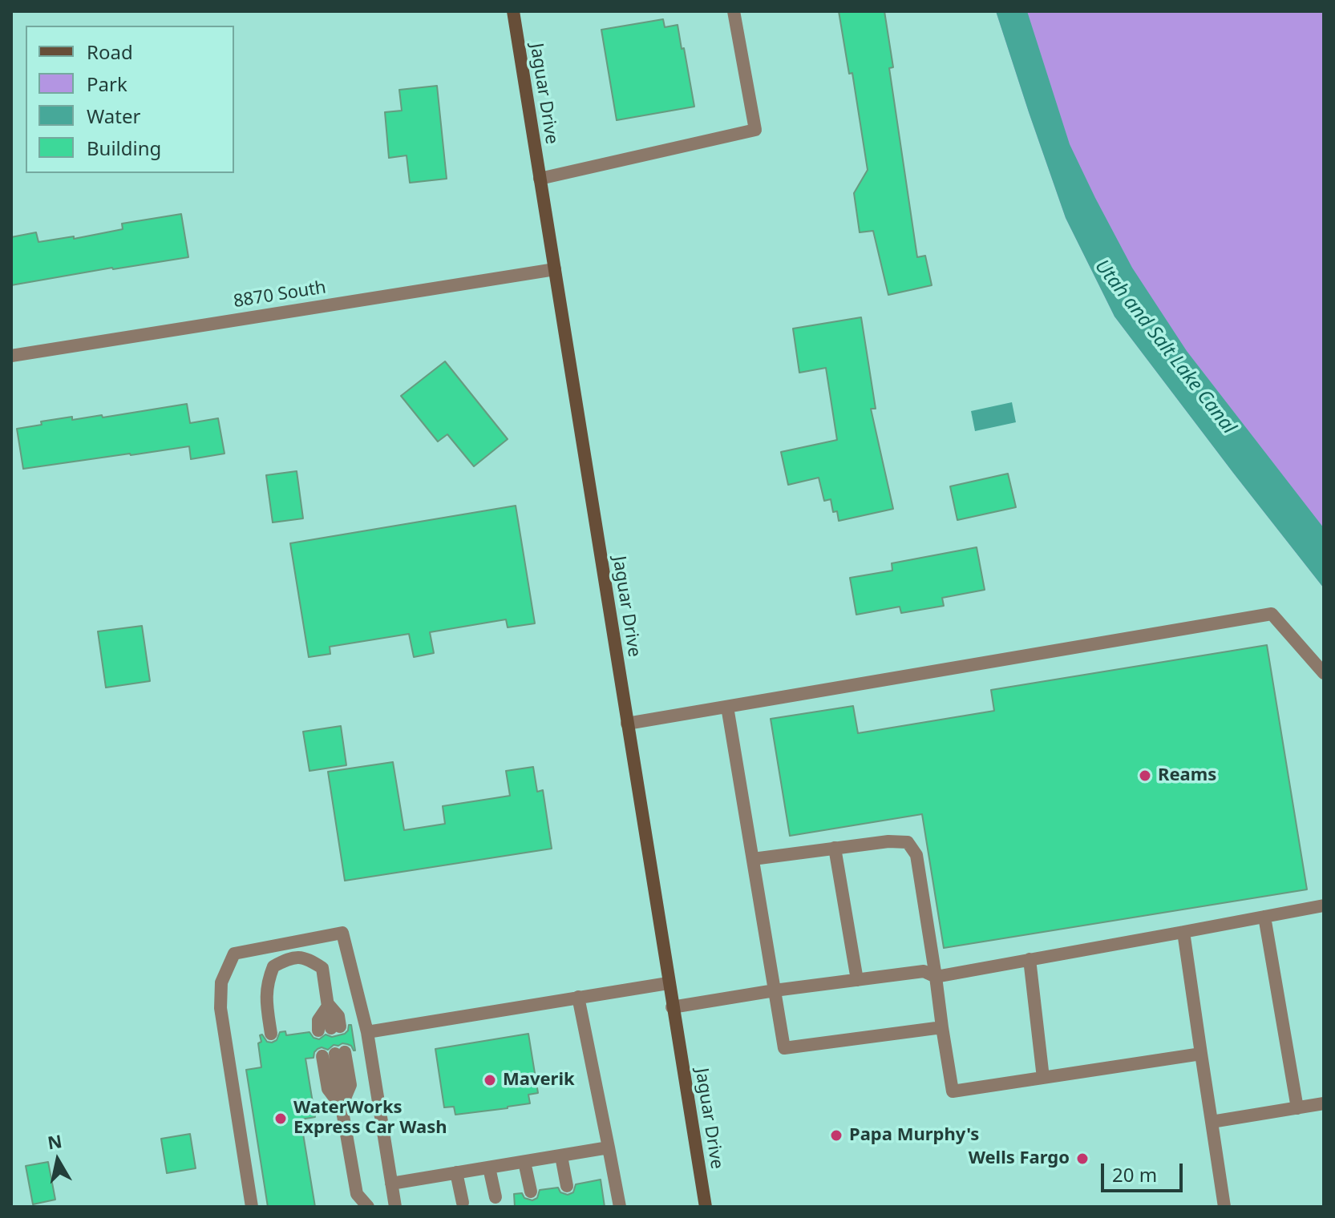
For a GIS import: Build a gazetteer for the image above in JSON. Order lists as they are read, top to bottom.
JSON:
{
  "streets": {
    "main road": ["Jaguar Drive"],
    "street": ["8870 South"]
  },
  "crossings": [
    ["Jaguar Drive", "8870 South"]
  ],
  "water": ["Utah and Salt Lake Canal"],
  "places": [
    "Reams",
    "Maverik",
    "WaterWorks Express Car Wash",
    "Papa Murphy's",
    "Wells Fargo"
  ],
  "legend": [
    "Road",
    "Park",
    "Water",
    "Building"
  ],
  "scale_bar": "20 m",
  "north": "top"
}
